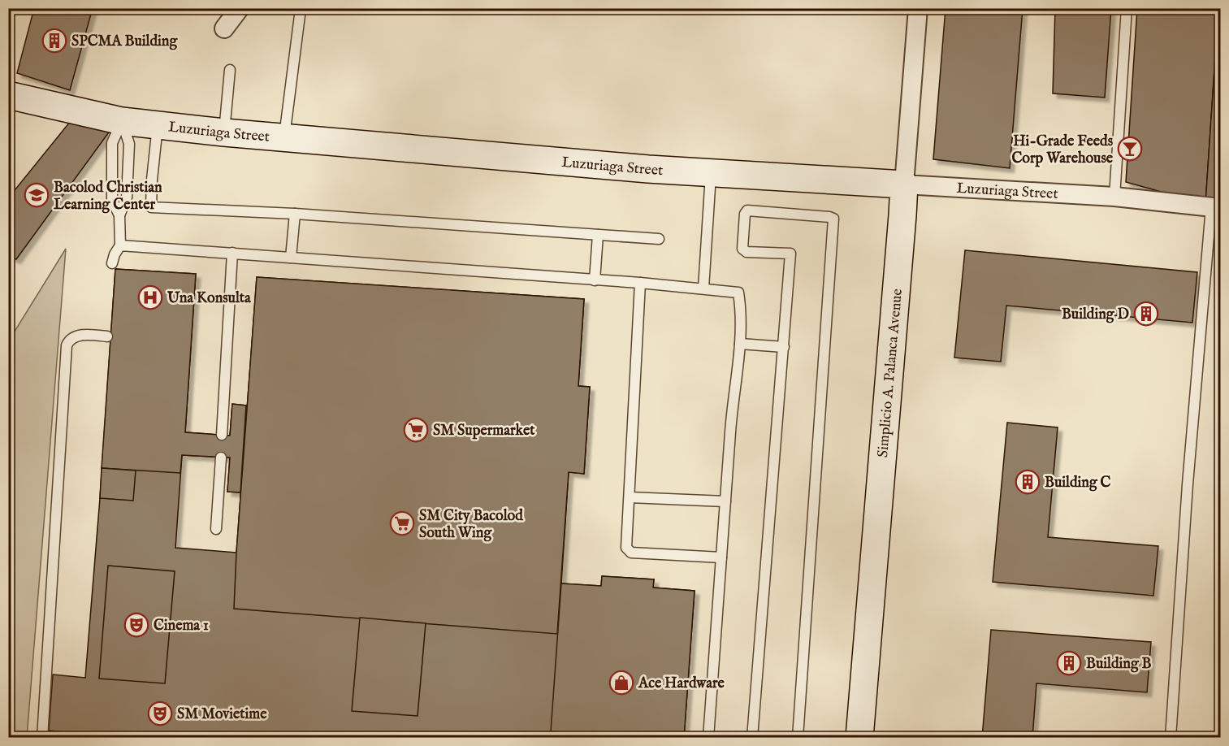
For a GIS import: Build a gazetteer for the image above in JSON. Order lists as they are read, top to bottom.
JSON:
{
  "streets": {
    "street": ["Luzuriaga Street", "Simplicio A. Palanca Avenue"]
  },
  "crossings": [
    ["Luzuriaga Street", "Simplicio A. Palanca Avenue"]
  ],
  "places": {
    "building": [
      "SPCMA Building",
      "Building D",
      "Building C",
      "Building B"
    ],
    "bar": ["Hi-Grade Feeds Corp Warehouse"],
    "school or university": ["Bacolod Christian Learning Center"],
    "hospital": ["Una Konsulta"],
    "supermarket": ["SM Supermarket", "SM City Bacolod South Wing"],
    "theatre": ["Cinema 1", "SM Movietime"],
    "shop": ["Ace Hardware"]
  }
}
